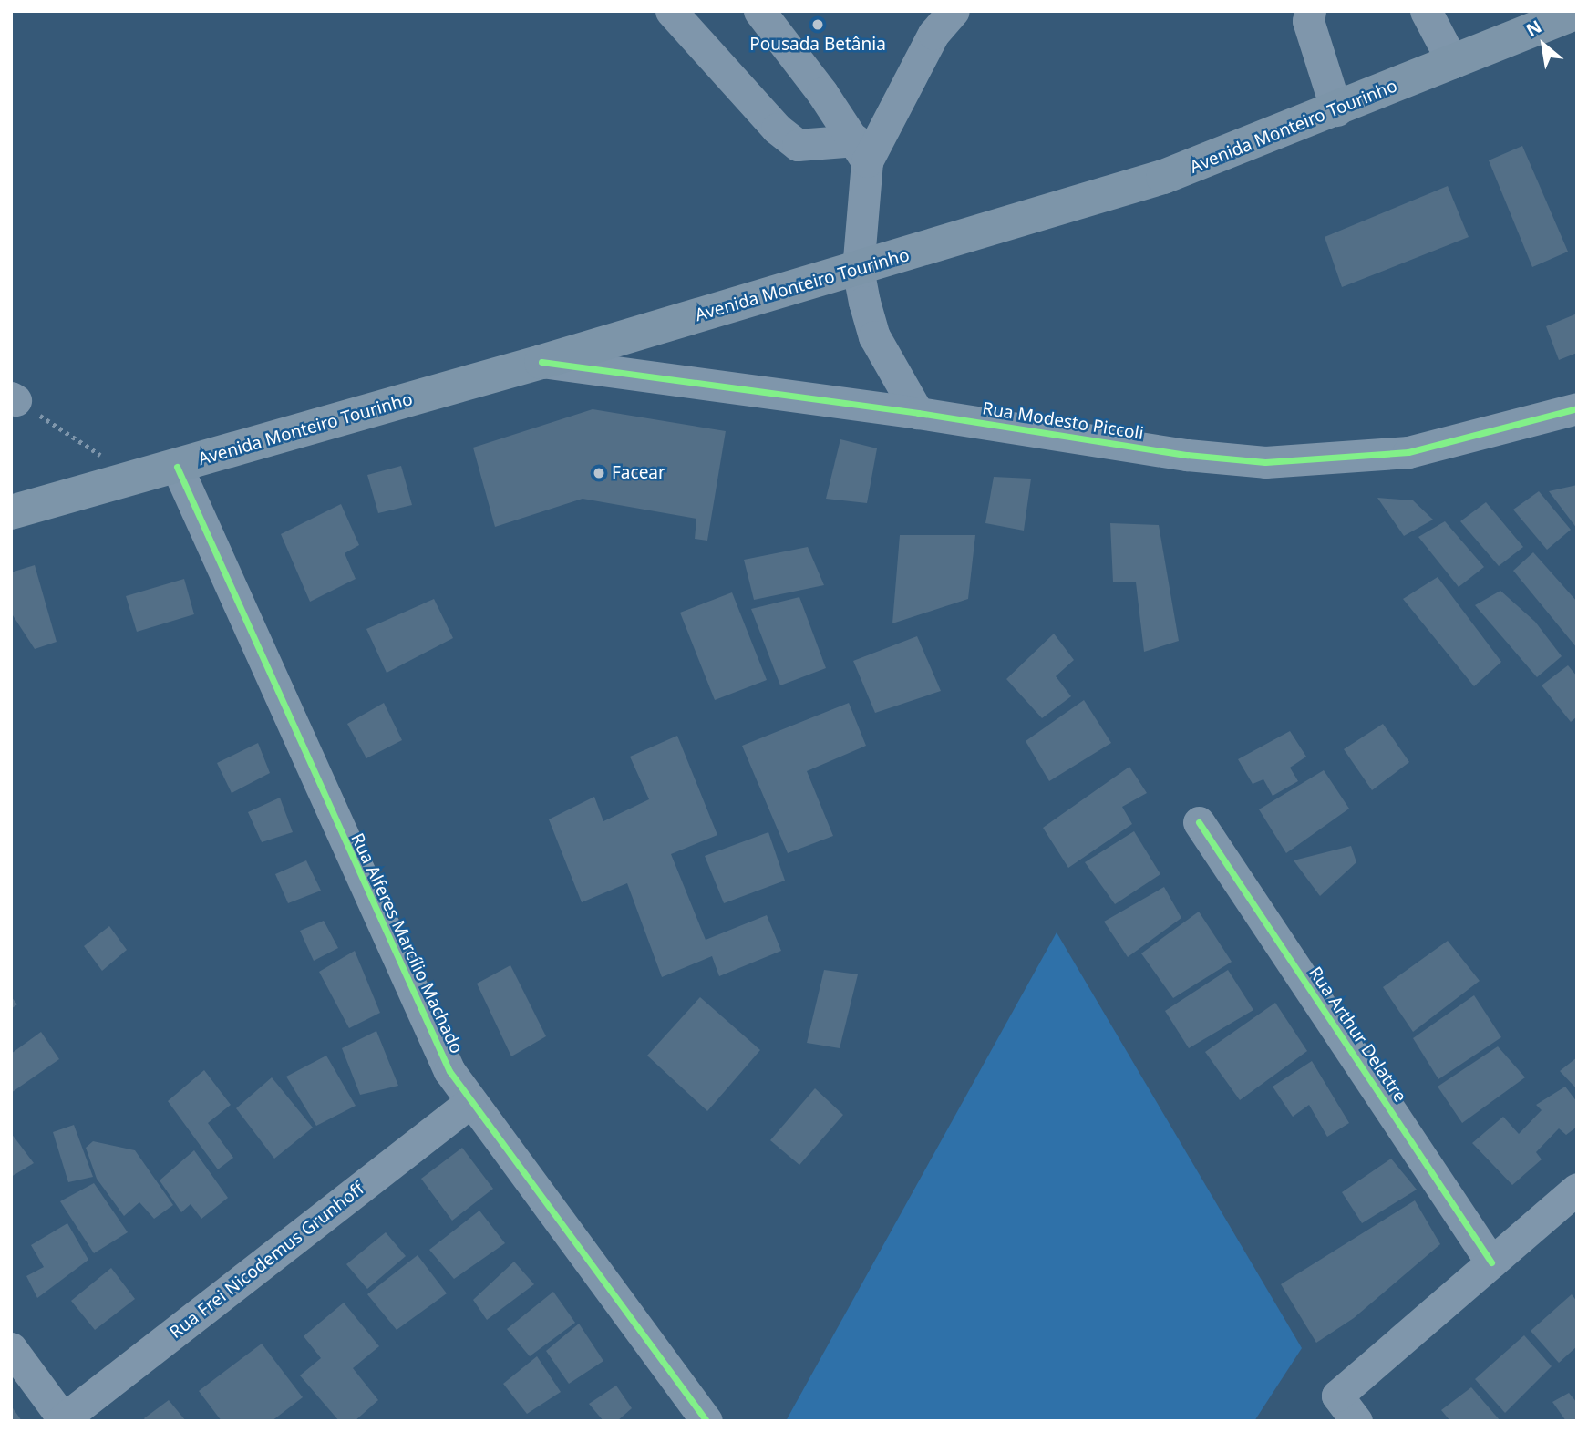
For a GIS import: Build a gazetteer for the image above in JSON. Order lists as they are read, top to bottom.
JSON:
{
  "streets": {
    "main road": ["Avenida Monteiro Tourinho"],
    "street": [
      "Rua Modesto Piccoli",
      "Rua Alferes Marcílio Machado",
      "Rua Arthur Delattre",
      "Rua Frei Nicodemus Grunhoff"
    ]
  },
  "crossings": [
    ["Avenida Monteiro Tourinho", "Rua Modesto Piccoli"],
    ["Avenida Monteiro Tourinho", "Rua Alferes Marcílio Machado"],
    ["Rua Alferes Marcílio Machado", "Rua Frei Nicodemus Grunhoff"]
  ],
  "places": ["Pousada Betânia", "Facear"],
  "north": "top left"
}
